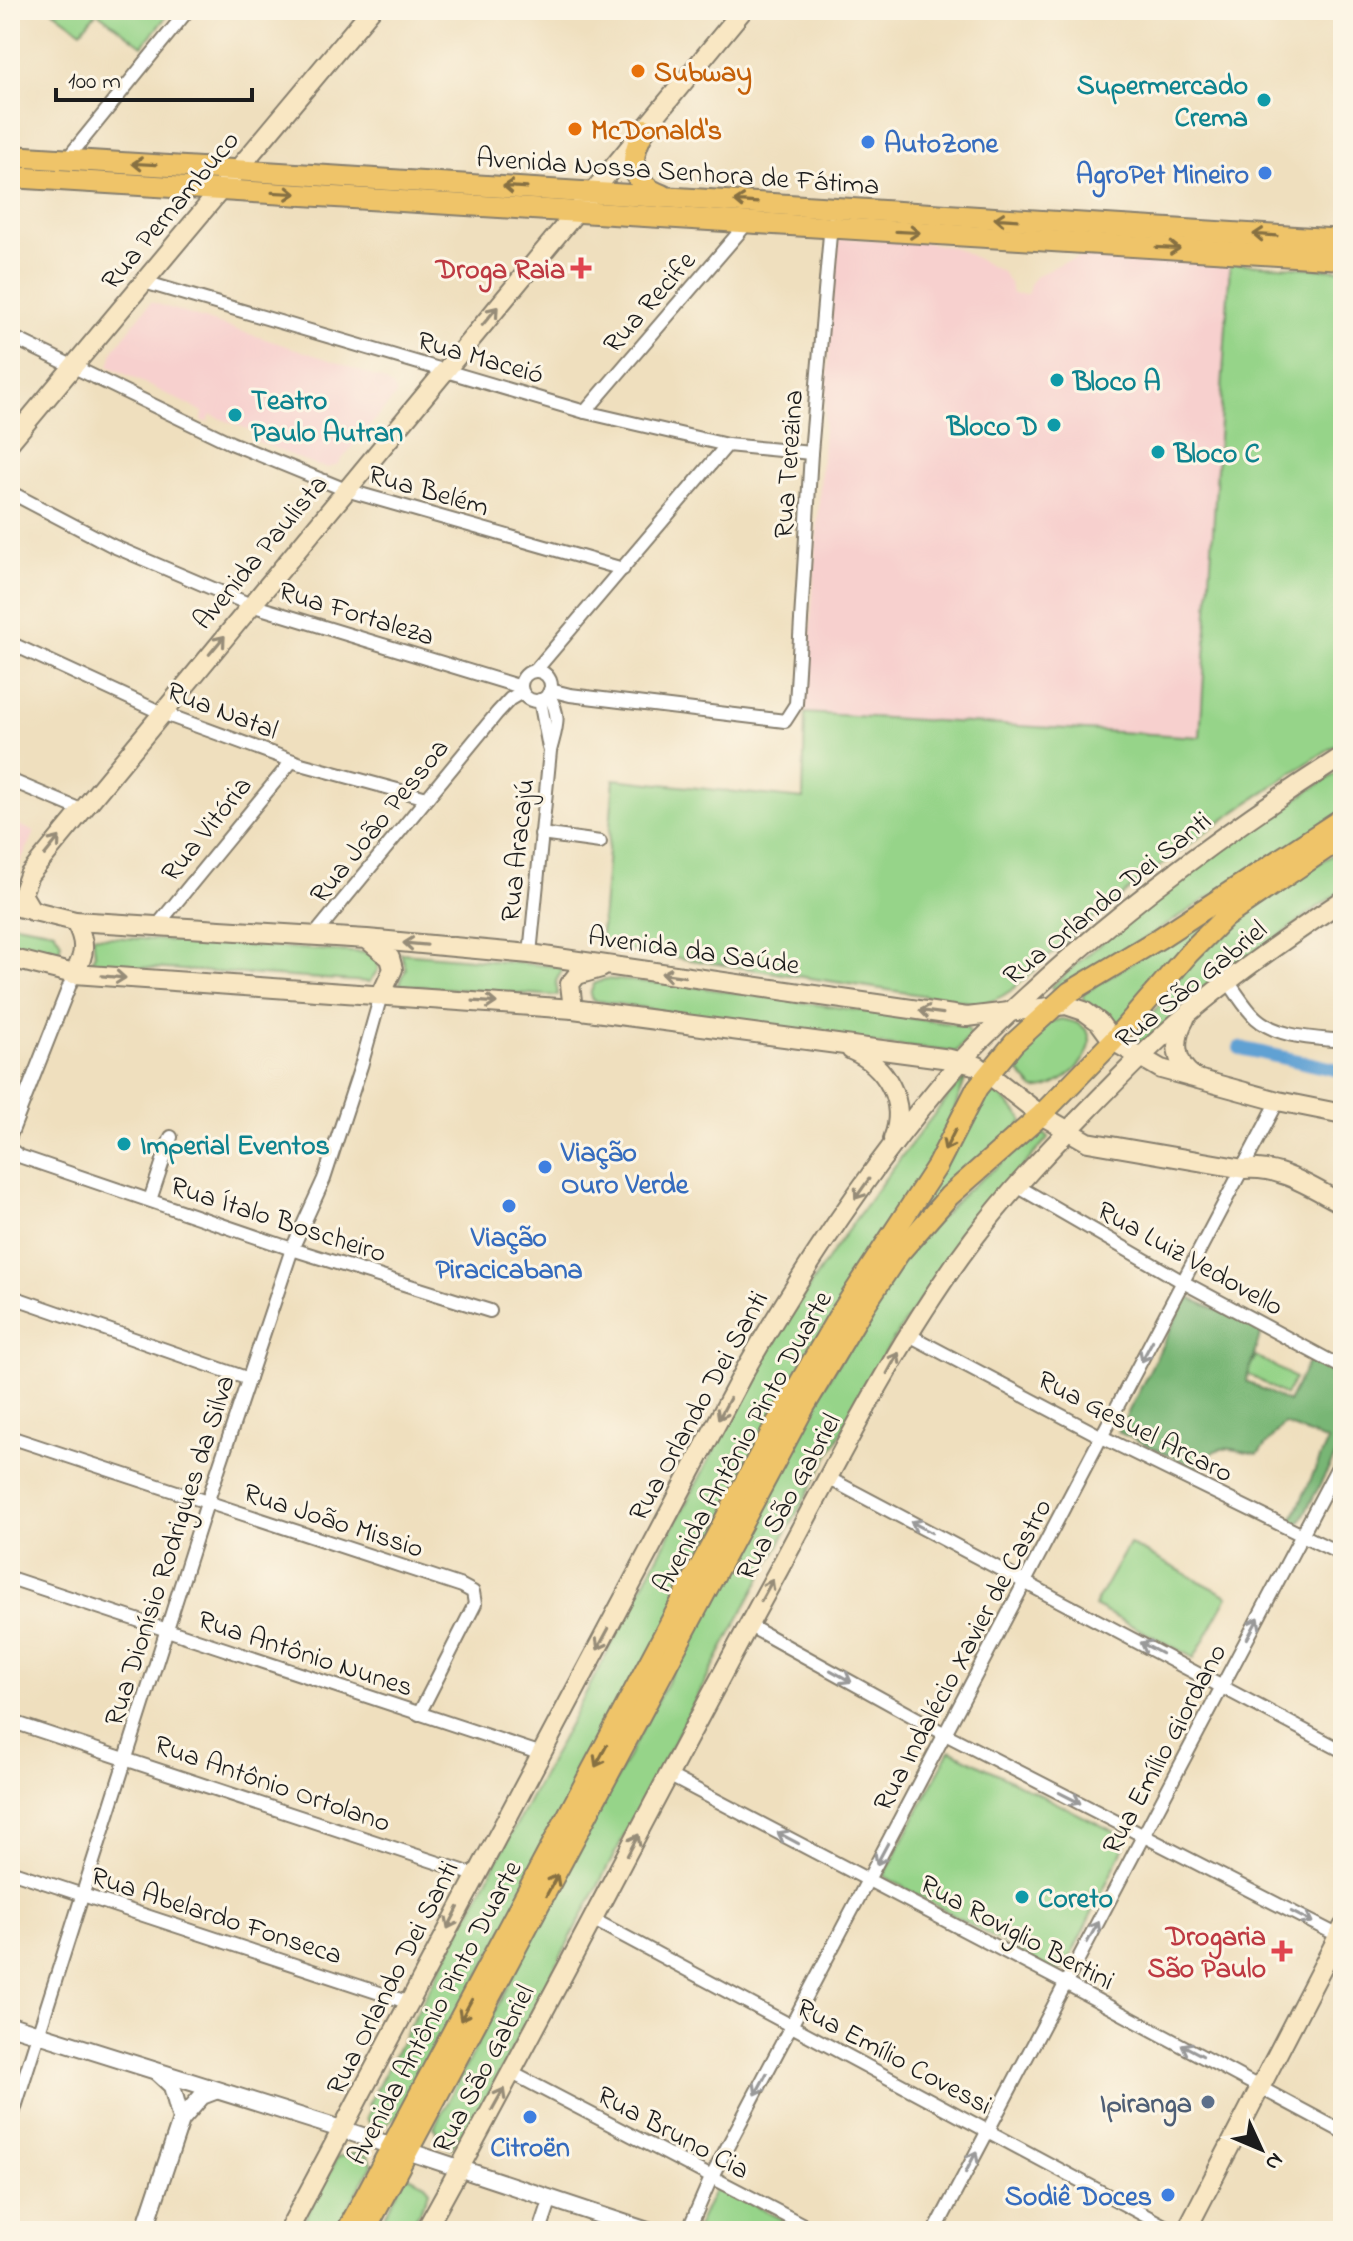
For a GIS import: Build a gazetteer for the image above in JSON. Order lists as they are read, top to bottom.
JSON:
{
  "streets": {
    "main road": [
      "Avenida Nossa Senhora de Fátima",
      "Rua Pernambuco",
      "Avenida Paulista",
      "Rua Orlando Dei Santi",
      "Avenida da Saúde",
      "Rua São Gabriel",
      "Avenida Antônio Pinto Duarte"
    ],
    "street": [
      "Rua Recife",
      "Rua Maceió",
      "Rua Terezina",
      "Rua Belém",
      "Rua Fortaleza",
      "Rua Natal",
      "Rua João Pessoa",
      "Rua Vitória",
      "Rua Aracajú",
      "Rua Ítalo Boscheiro",
      "Rua Luiz Vedovello",
      "Rua Gesuel Arcaro",
      "Rua João Missio",
      "Rua Dionísio Rodrigues da Silva",
      "Rua Antônio Nunes",
      "Rua Indalécio Xavier de Castro",
      "Rua Emílio Giordano",
      "Rua Antônio Ortolano",
      "Rua Abelardo Fonseca",
      "Rua Roviglio Bertini",
      "Rua Emílio Covessi",
      "Rua Bruno Cia"
    ]
  },
  "crossings": [
    ["Avenida Nossa Senhora de Fátima", "Rua Pernambuco"],
    ["Avenida Nossa Senhora de Fátima", "Rua Recife"],
    ["Avenida Nossa Senhora de Fátima", "Rua Terezina"],
    ["Avenida Nossa Senhora de Fátima", "Avenida Paulista"],
    ["Rua Pernambuco", "Rua Maceió"],
    ["Rua Pernambuco", "Rua Belém"],
    ["Rua Recife", "Rua Maceió"],
    ["Rua Maceió", "Rua Terezina"],
    ["Rua Maceió", "Avenida Paulista"],
    ["Rua Terezina", "Rua Fortaleza"],
    ["Rua Terezina", "Rua João Pessoa"],
    ["Rua Terezina", "Rua Aracajú"],
    ["Rua Belém", "Avenida Paulista"],
    ["Avenida Paulista", "Rua Fortaleza"],
    ["Avenida Paulista", "Rua Natal"],
    ["Avenida Paulista", "Avenida da Saúde"],
    ["Rua Fortaleza", "Rua João Pessoa"],
    ["Rua Fortaleza", "Rua Aracajú"],
    ["Rua Natal", "Rua João Pessoa"],
    ["Rua Natal", "Rua Vitória"],
    ["Rua João Pessoa", "Rua Aracajú"],
    ["Rua João Pessoa", "Avenida da Saúde"],
    ["Rua Vitória", "Avenida da Saúde"],
    ["Rua Aracajú", "Avenida da Saúde"],
    ["Rua Orlando Dei Santi", "Avenida da Saúde"],
    ["Rua Orlando Dei Santi", "Rua Antônio Nunes"],
    ["Rua Orlando Dei Santi", "Rua Antônio Ortolano"],
    ["Rua Orlando Dei Santi", "Rua Abelardo Fonseca"],
    ["Avenida da Saúde", "Rua São Gabriel"],
    ["Avenida da Saúde", "Avenida Antônio Pinto Duarte"],
    ["Avenida da Saúde", "Rua Indalécio Xavier de Castro"],
    ["Rua São Gabriel", "Rua Luiz Vedovello"],
    ["Rua São Gabriel", "Rua Gesuel Arcaro"],
    ["Rua São Gabriel", "Rua Roviglio Bertini"],
    ["Rua São Gabriel", "Rua Emílio Covessi"],
    ["Rua São Gabriel", "Rua Bruno Cia"],
    ["Rua Ítalo Boscheiro", "Rua Dionísio Rodrigues da Silva"],
    ["Rua Luiz Vedovello", "Rua Indalécio Xavier de Castro"],
    ["Rua Gesuel Arcaro", "Rua Indalécio Xavier de Castro"],
    ["Rua Gesuel Arcaro", "Rua Emílio Giordano"],
    ["Rua João Missio", "Rua Dionísio Rodrigues da Silva"],
    ["Rua João Missio", "Rua Antônio Nunes"],
    ["Rua Dionísio Rodrigues da Silva", "Rua Antônio Nunes"],
    ["Rua Dionísio Rodrigues da Silva", "Rua Antônio Ortolano"],
    ["Rua Dionísio Rodrigues da Silva", "Rua Abelardo Fonseca"],
    ["Rua Indalécio Xavier de Castro", "Rua Roviglio Bertini"],
    ["Rua Indalécio Xavier de Castro", "Rua Emílio Covessi"],
    ["Rua Indalécio Xavier de Castro", "Rua Bruno Cia"],
    ["Rua Emílio Giordano", "Rua Roviglio Bertini"],
    ["Rua Emílio Giordano", "Rua Emílio Covessi"]
  ],
  "one_way": [
    "Avenida Paulista",
    "Rua Orlando Dei Santi",
    "Rua São Gabriel",
    "Rua Indalécio Xavier de Castro",
    "Rua Emílio Giordano",
    "Rua Roviglio Bertini"
  ],
  "places": {
    "other": [
      "Subway",
      "Supermercado Crema",
      "McDonald's",
      "AutoZone",
      "AgroPet Mineiro",
      "Bloco A",
      "Teatro Paulo Autran",
      "Bloco D",
      "Bloco C",
      "Imperial Eventos",
      "Viação Ouro Verde",
      "Viação Piracicabana",
      "Coreto",
      "Ipiranga",
      "Citroën",
      "Sodiê Doces"
    ],
    "health": ["Droga Raia", "Drogaria São Paulo"]
  },
  "scale_bar": "100 m",
  "north": "bottom right"
}
